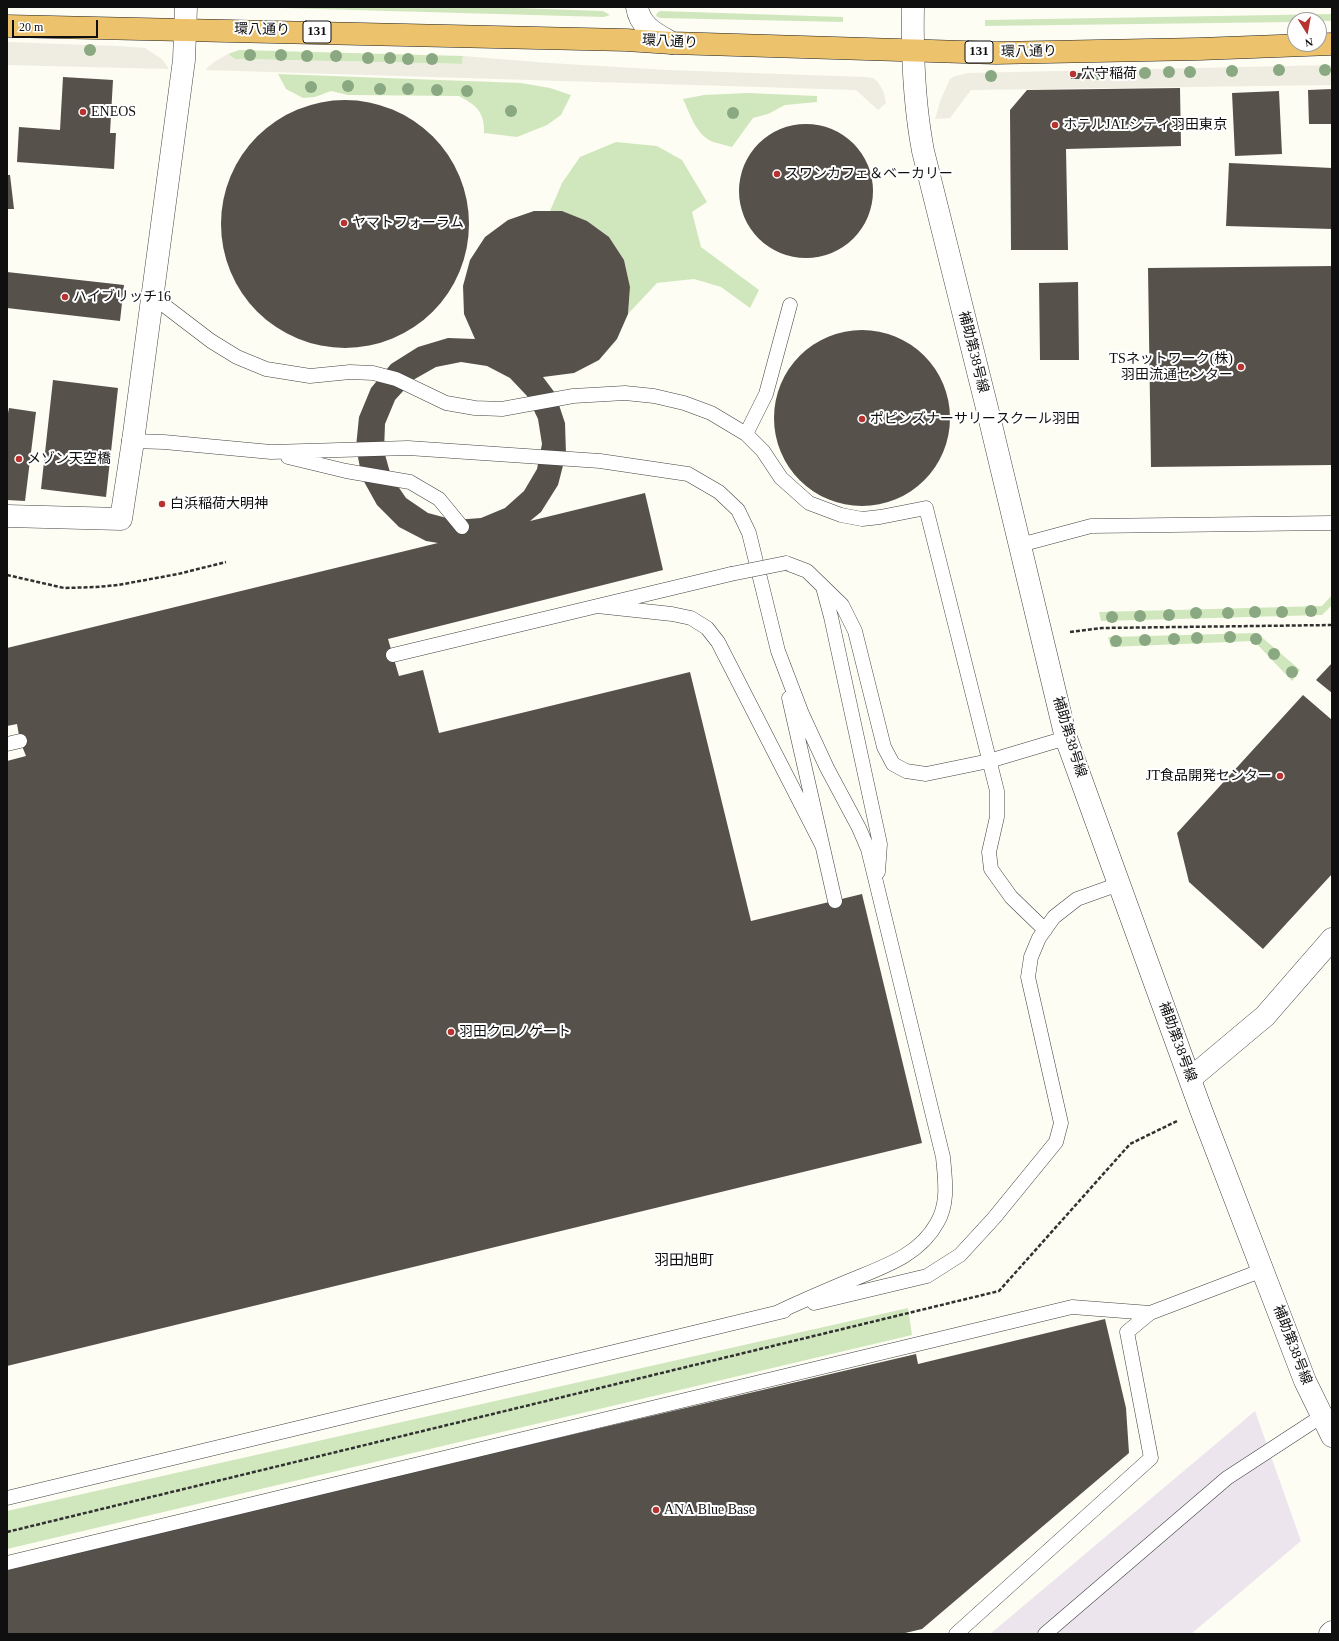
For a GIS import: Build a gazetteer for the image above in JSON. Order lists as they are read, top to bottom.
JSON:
{
  "streets": {
    "highway": ["環八通り", "131"],
    "street": ["補助第38号線"]
  },
  "crossings": [
    ["環八通り", "補助第38号線"]
  ],
  "districts": ["羽田旭町"],
  "places": [
    "穴守稲荷",
    "ENEOS",
    "ホテルJALシティ羽田東京",
    "スワンカフェ＆ベーカリー",
    "ヤマトフォーラム",
    "ハイブリッチ16",
    "TSネットワーク(株) 羽田流通センター",
    "ポピンズナーサリースクール羽田",
    "メゾン天空橋",
    "白浜稲荷大明神",
    "JT食品開発センター",
    "羽田クロノゲート",
    "ANA Blue Base"
  ],
  "scale_bar": "20 m",
  "north": "bottom"
}
